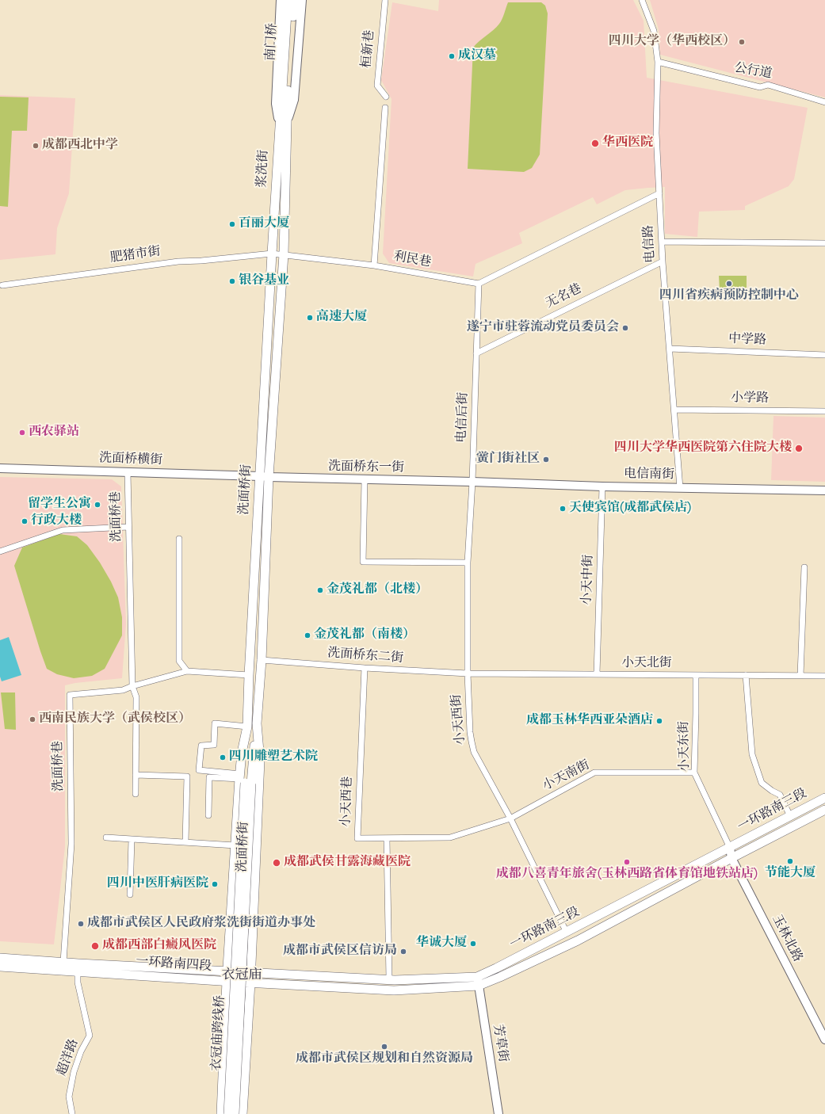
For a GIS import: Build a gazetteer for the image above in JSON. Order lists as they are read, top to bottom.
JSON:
{
  "streets": {
    "main road": [
      "南门桥",
      "浆洗街",
      "洗面桥街",
      "一环路南三段",
      "一环路南四段",
      "衣冠庙跨线桥"
    ],
    "street": [
      "桓新巷",
      "公行道",
      "电信路",
      "肥猪市街",
      "利民巷",
      "无名巷",
      "中学路",
      "小学路",
      "电信后街",
      "洗面桥横街",
      "洗面桥东一街",
      "电信南街",
      "洗面桥巷",
      "小天中街",
      "洗面桥东二街",
      "小天北街",
      "小天西街",
      "小天东街",
      "小天南街",
      "小天西巷",
      "玉林北路",
      "芳草街",
      "超洋路"
    ]
  },
  "crossings": [
    ["南门桥", "浆洗街"],
    ["公行道", "电信路"],
    ["浆洗街", "肥猪市街"],
    ["浆洗街", "利民巷"],
    ["浆洗街", "洗面桥街"],
    ["电信路", "无名巷"],
    ["电信路", "中学路"],
    ["电信路", "小学路"],
    ["电信路", "电信南街"],
    ["肥猪市街", "利民巷"],
    ["肥猪市街", "洗面桥街"],
    ["利民巷", "洗面桥街"],
    ["无名巷", "电信后街"],
    ["电信后街", "洗面桥东一街"],
    ["电信后街", "电信南街"],
    ["电信后街", "小天西街"],
    ["洗面桥横街", "洗面桥东一街"],
    ["洗面桥横街", "洗面桥街"],
    ["洗面桥横街", "洗面桥巷"],
    ["洗面桥东一街", "电信南街"],
    ["洗面桥东一街", "洗面桥街"],
    ["洗面桥东一街", "小天西街"],
    ["电信南街", "小天中街"],
    ["电信南街", "小天西街"],
    ["洗面桥街", "洗面桥东二街"],
    ["洗面桥街", "一环路南三段"],
    ["洗面桥街", "一环路南四段"],
    ["洗面桥街", "衣冠庙跨线桥"],
    ["洗面桥巷", "一环路南四段"],
    ["小天中街", "小天北街"],
    ["洗面桥东二街", "小天北街"],
    ["洗面桥东二街", "小天西街"],
    ["洗面桥东二街", "小天西巷"],
    ["小天北街", "小天西街"],
    ["小天北街", "小天东街"],
    ["小天西街", "小天南街"],
    ["小天西街", "小天西巷"],
    ["小天西街", "一环路南三段"],
    ["小天东街", "小天南街"],
    ["小天东街", "一环路南三段"],
    ["小天东街", "玉林北路"],
    ["小天南街", "小天西巷"],
    ["一环路南三段", "玉林北路"],
    ["一环路南三段", "一环路南四段"],
    ["一环路南三段", "芳草街"],
    ["一环路南四段", "超洋路"]
  ],
  "districts": ["衣冠庙"],
  "places": [
    "四川大学（华西校区）",
    "成汉墓",
    "华西医院",
    "成都西北中学",
    "百丽大厦",
    "银谷基业",
    "四川省疾病预防控制中心",
    "高速大厦",
    "遂宁市驻蓉流动党员委员会",
    "西农驿站",
    "四川大学华西医院第六住院大楼",
    "黉门街社区",
    "留学生公寓",
    "天使宾馆(成都武侯店)",
    "行政大楼",
    "金茂礼都（北楼）",
    "金茂礼都（南楼）",
    "西南民族大学（武侯校区）",
    "成都玉林华西亚朵酒店",
    "四川雕塑艺术院",
    "节能大厦",
    "成都八喜青年旅舍(玉林西路省体育馆地铁站店)",
    "成都武侯甘露海藏医院",
    "四川中医肝病医院",
    "成都市武侯区人民政府浆洗街街道办事处",
    "华诚大厦",
    "成都西部白癜风医院",
    "成都市武侯区信访局",
    "成都市武侯区规划和自然资源局"
  ]
}
